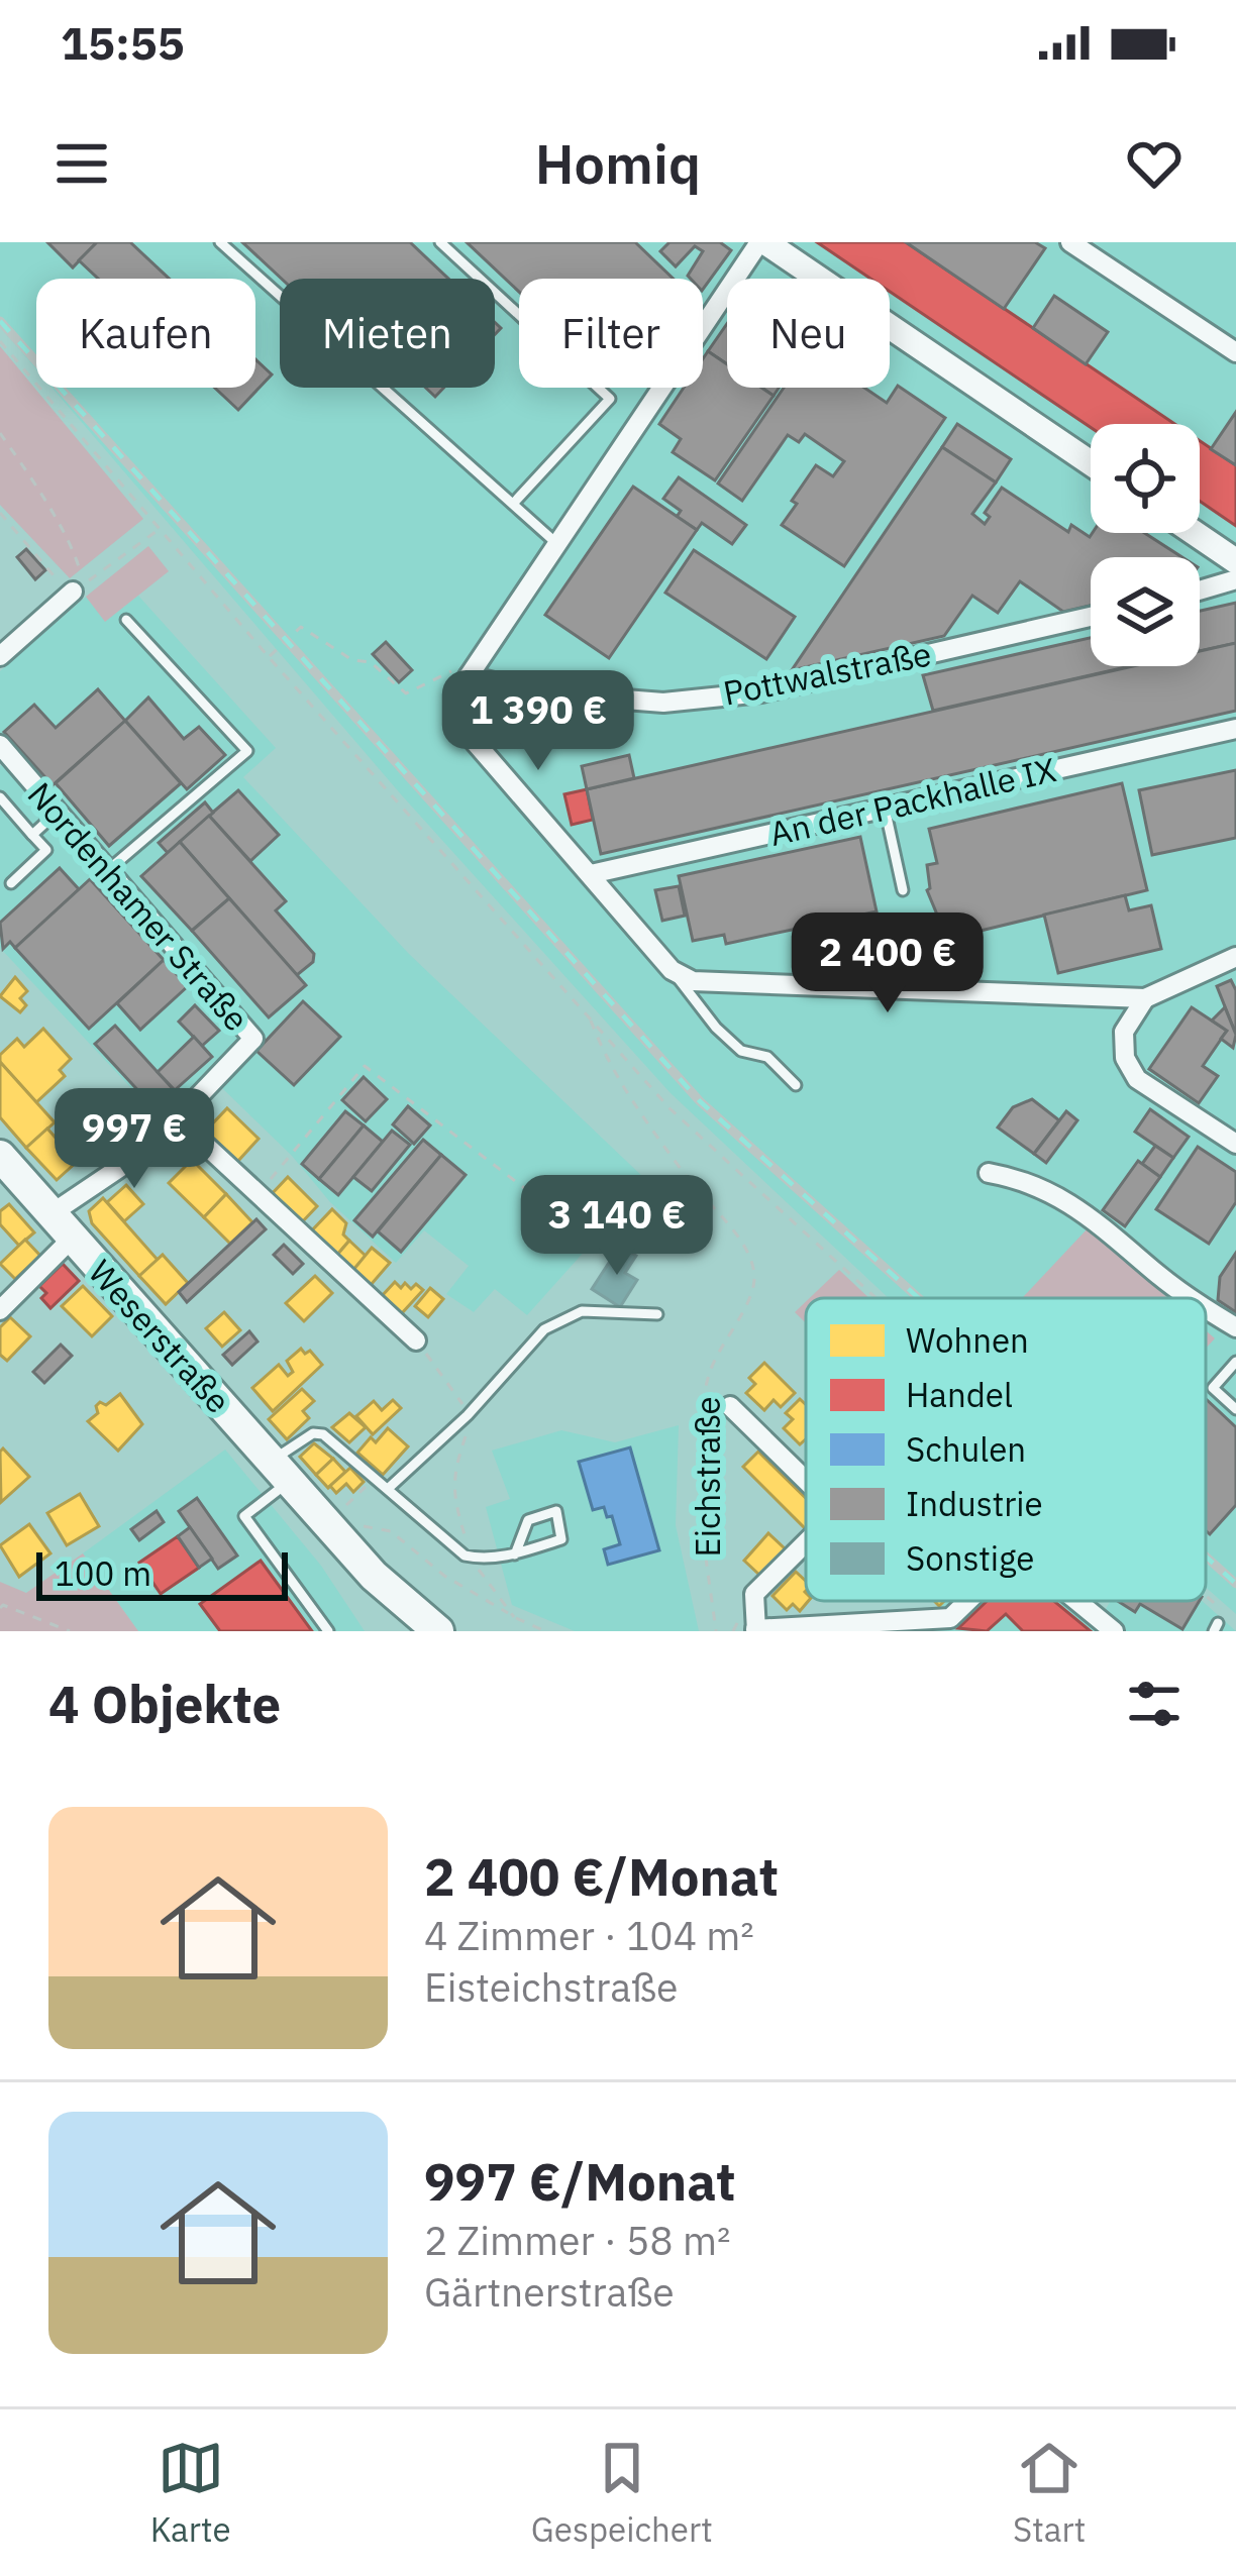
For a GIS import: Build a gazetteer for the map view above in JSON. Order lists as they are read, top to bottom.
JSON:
{
  "streets": {
    "main road": ["Weserstraße"],
    "street": ["Pottwalstraße", "An der Packhalle IX", "Nordenhamer Straße"],
    "path": ["Eichstraße"]
  },
  "legend": [
    "Wohnen",
    "Handel",
    "Schulen",
    "Industrie",
    "Sonstige"
  ],
  "scale_bar": "100 m",
  "page": {
    "status": "15:55",
    "header": "Homiq",
    "chip": [
      "Kaufen",
      "Mieten",
      "Filter",
      "Neu"
    ],
    "price": [
      "1 390 €",
      "2 400 €",
      "997 €",
      "3 140 €"
    ],
    "scale": "100 m",
    "heading": "4 Objekte",
    "list": [
      {
        "name": "2 400 €/Monat",
        "note": "4 Zimmer · 104 m² · Eisteichstraße"
      },
      {
        "name": "997 €/Monat",
        "note": "2 Zimmer · 58 m² · Gärtnerstraße"
      }
    ],
    "tabs": ["Karte", "Gespeichert", "Start"]
  }
}
